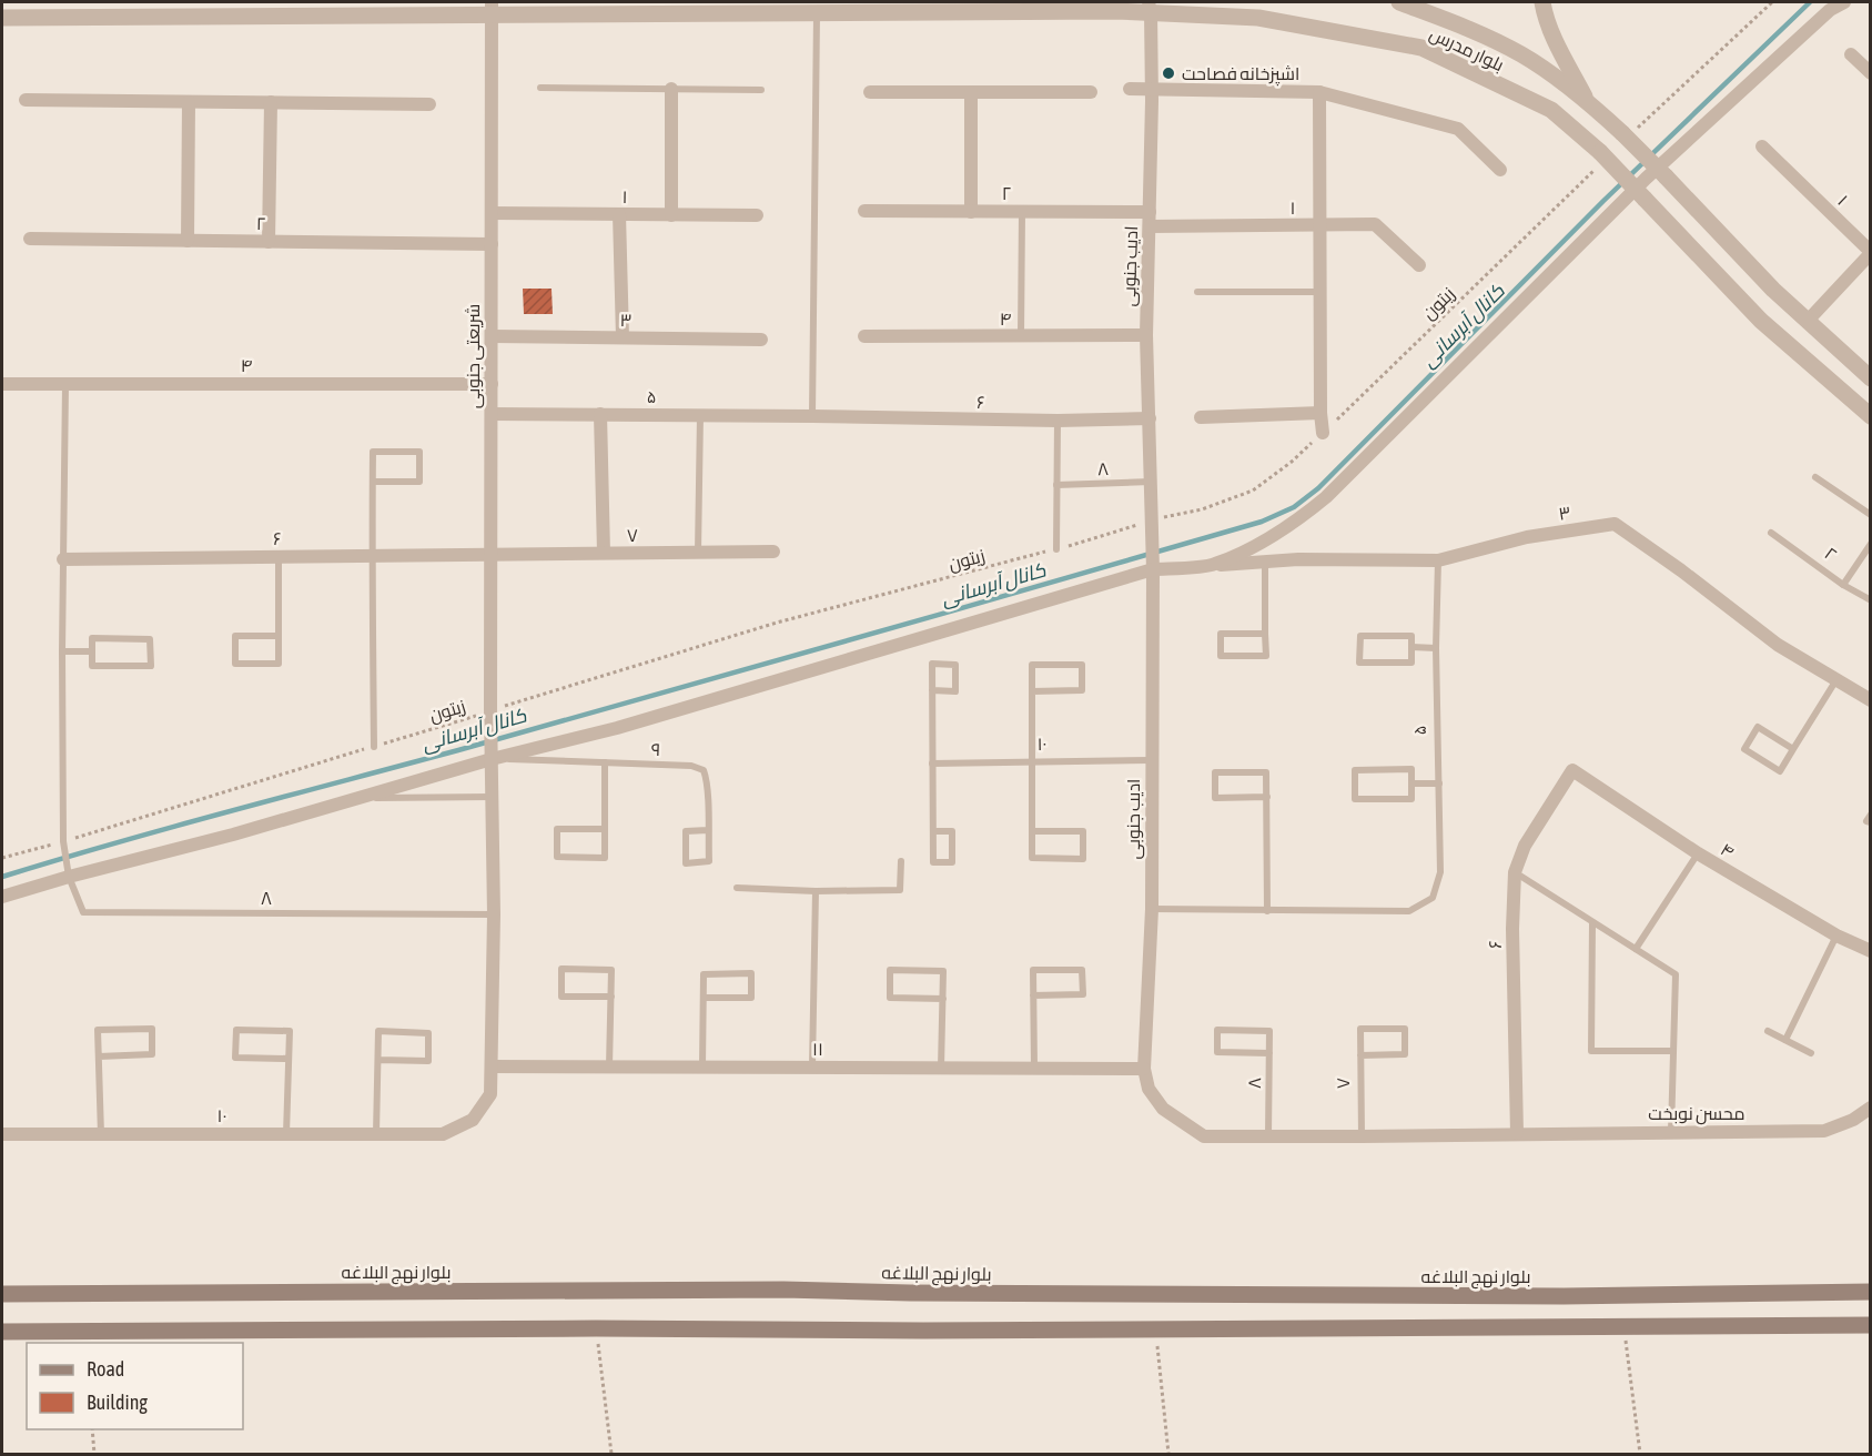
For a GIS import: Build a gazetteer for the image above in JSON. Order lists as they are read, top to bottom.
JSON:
{
  "streets": {
    "main road": ["بلوار نهج البلاغه"],
    "street": [
      "بلوار مدرس",
      "۲",
      "۱",
      "ادیب جنوبی",
      "۴",
      "۳",
      "شریعتی جنوبی",
      "۵",
      "۶",
      "۷",
      "۱۰",
      "۱۱",
      "محسن نوبخت"
    ],
    "lane": ["۸", "۹"],
    "path": ["زیتون"]
  },
  "crossings": [
    ["بلوار مدرس", "ادیب جنوبی"],
    ["بلوار مدرس", "زیتون"],
    ["بلوار مدرس", "شریعتی جنوبی"],
    ["۲", "۱"],
    ["۲", "ادیب جنوبی"],
    ["۲", "شریعتی جنوبی"],
    ["۱", "ادیب جنوبی"],
    ["۱", "شریعتی جنوبی"],
    ["ادیب جنوبی", "زیتون"],
    ["ادیب جنوبی", "۴"],
    ["ادیب جنوبی", "۳"],
    ["ادیب جنوبی", "۶"],
    ["ادیب جنوبی", "۸"],
    ["ادیب جنوبی", "۱۰"],
    ["ادیب جنوبی", "۱۱"],
    ["ادیب جنوبی", "محسن نوبخت"],
    ["زیتون", "شریعتی جنوبی"],
    ["۴", "شریعتی جنوبی"],
    ["۴", "۶"],
    ["۳", "شریعتی جنوبی"],
    ["۳", "۵"],
    ["۳", "۸"],
    ["۳", "۹"],
    ["شریعتی جنوبی", "۵"],
    ["شریعتی جنوبی", "۶"],
    ["شریعتی جنوبی", "۸"],
    ["شریعتی جنوبی", "۷"],
    ["شریعتی جنوبی", "۱۰"],
    ["شریعتی جنوبی", "۹"],
    ["شریعتی جنوبی", "۱۱"],
    ["۵", "۶"],
    ["۶", "۷"],
    ["۶", "محسن نوبخت"],
    ["۸", "محسن نوبخت"],
    ["۷", "محسن نوبخت"],
    ["۱۱", "محسن نوبخت"]
  ],
  "water": ["کانال آبرسانی"],
  "places": ["اشپزخانه فصاحت"],
  "legend": ["Road", "Building"]
}
